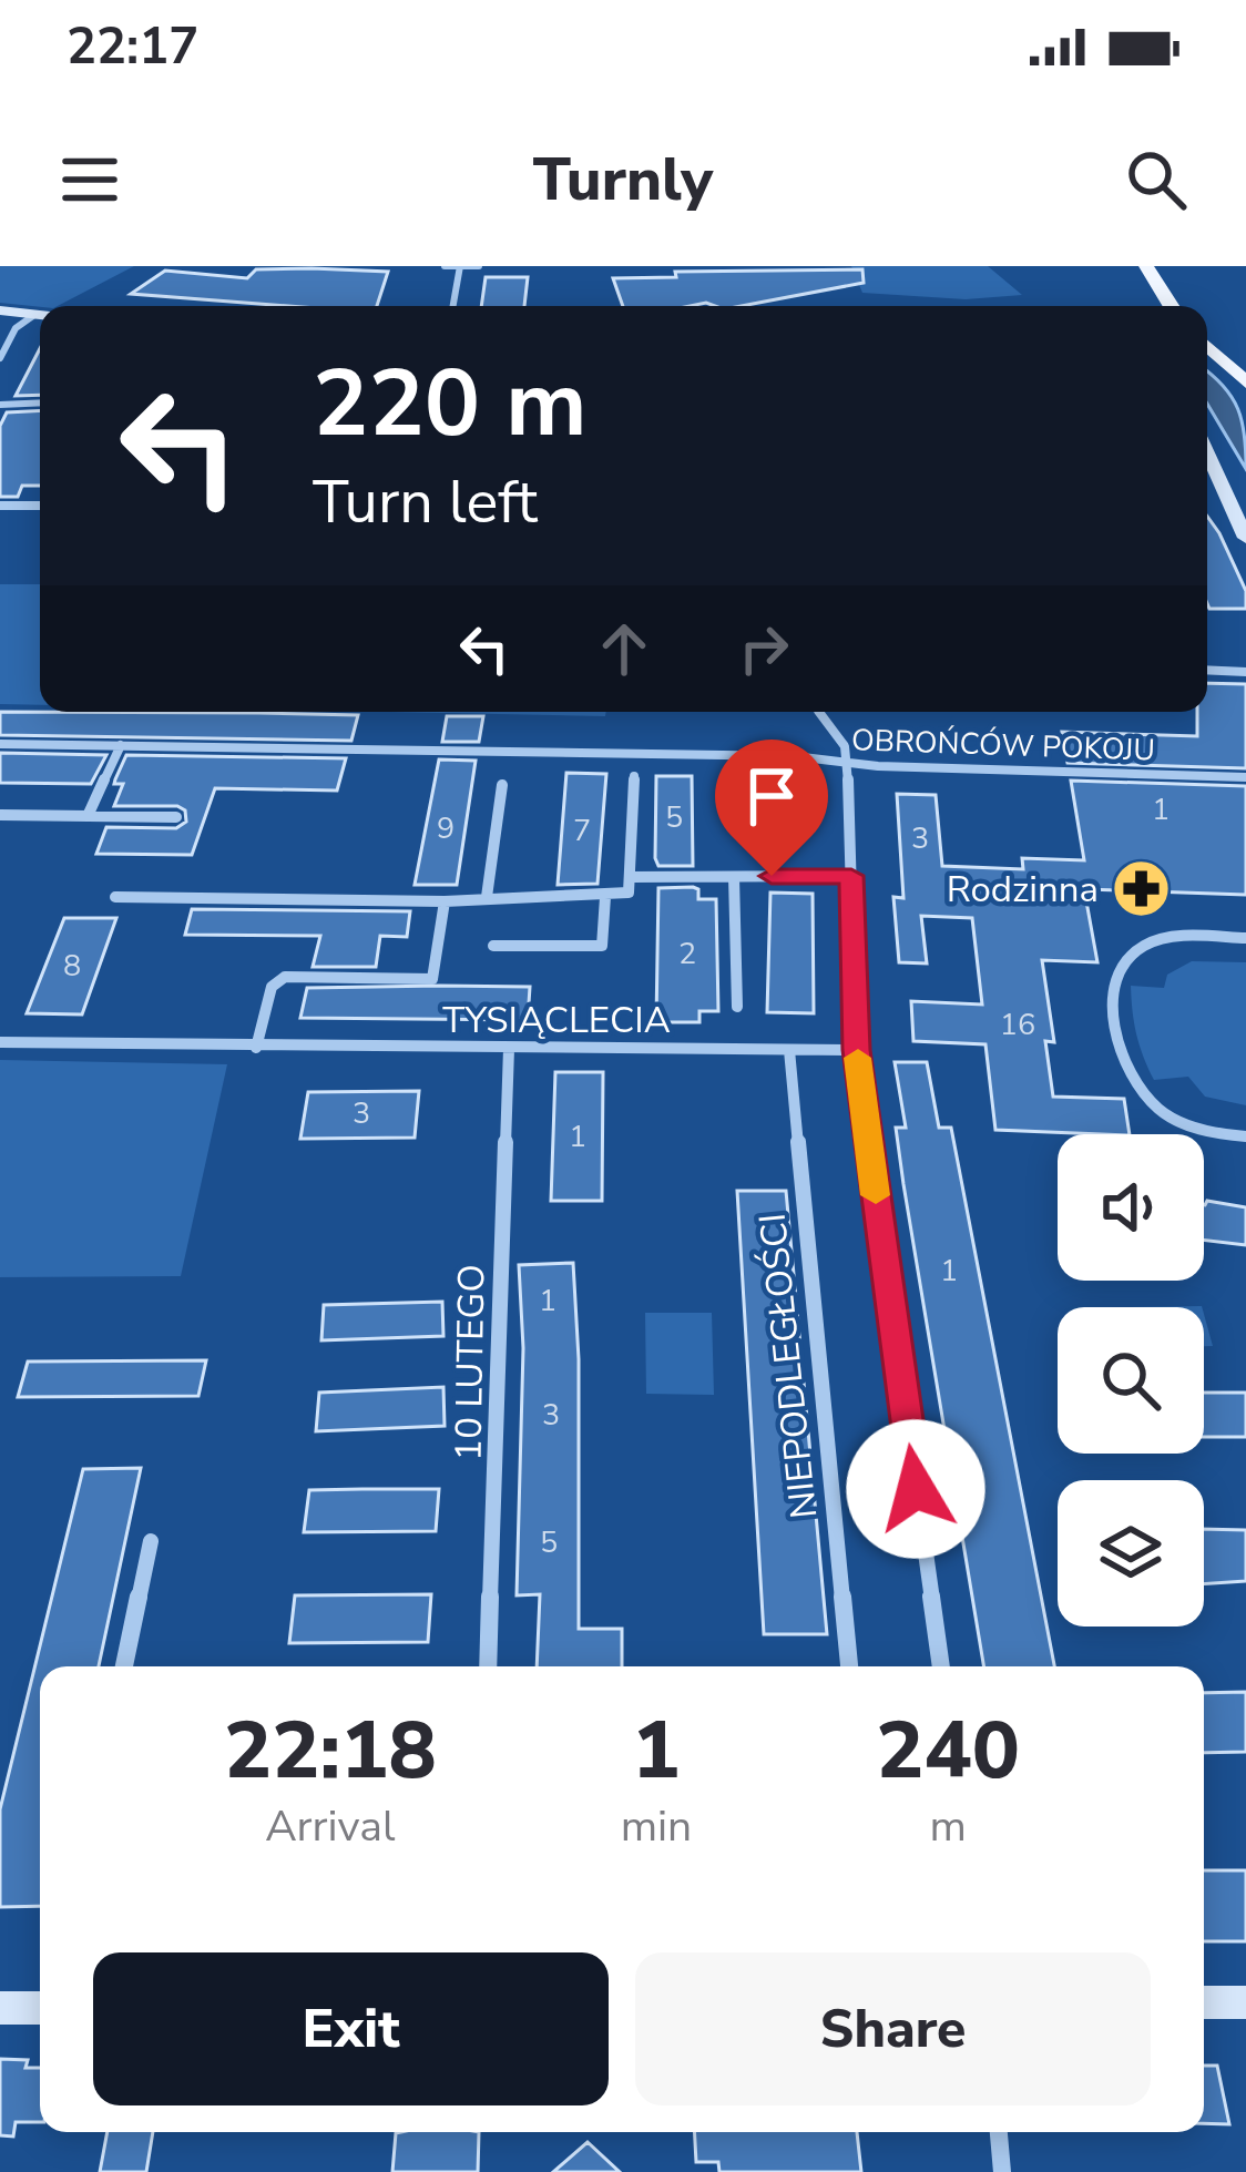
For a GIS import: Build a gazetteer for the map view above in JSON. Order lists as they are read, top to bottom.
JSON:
{
  "streets": {
    "street": [
      "OBROŃCÓW POKOJU",
      "TYSIĄCLECIA",
      "10 LUTEGO",
      "NIEPODLEGŁOŚCI"
    ]
  },
  "crossings": [
    ["TYSIĄCLECIA", "10 LUTEGO"],
    ["TYSIĄCLECIA", "NIEPODLEGŁOŚCI"]
  ],
  "places": {
    "pharmacy": ["Rodzinna"]
  },
  "house_numbers": [
    "1",
    "5",
    "9",
    "7",
    "3",
    "2",
    "8",
    "16",
    "3",
    "1",
    "1",
    "1",
    "3",
    "5"
  ],
  "page": {
    "status": "22:17",
    "header": "Turnly",
    "turn": ["220 m", "Turn left"],
    "eta": [
      "22:18",
      "Arrival",
      "1",
      "min",
      "240",
      "m"
    ],
    "buttons": ["Exit", "Share"]
  }
}
